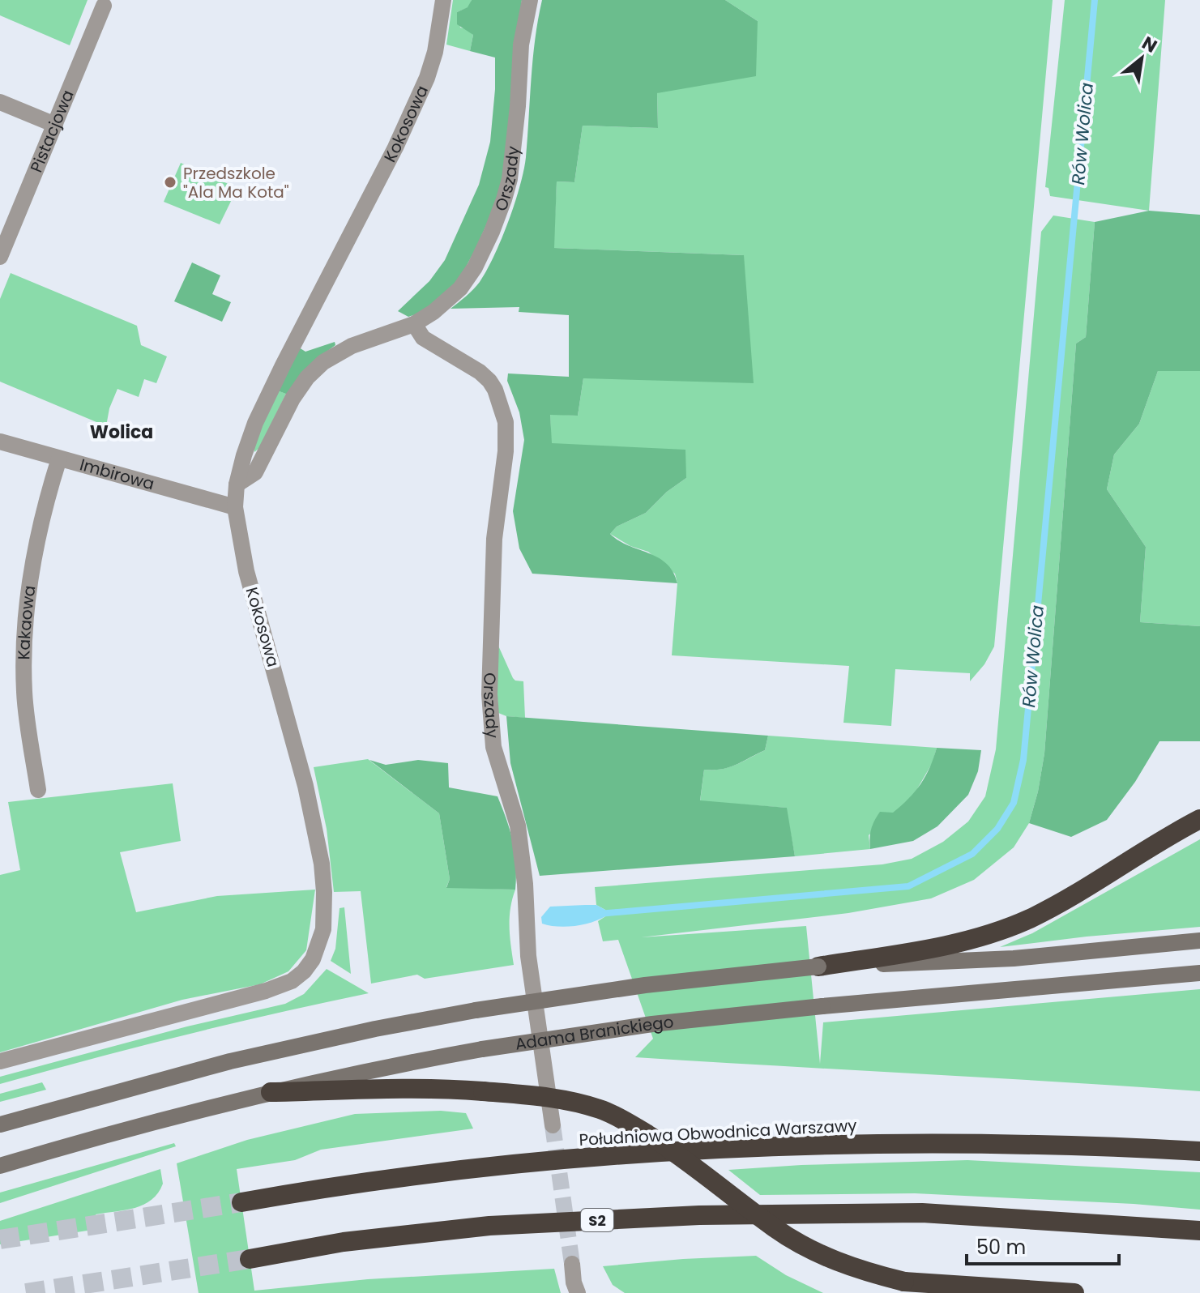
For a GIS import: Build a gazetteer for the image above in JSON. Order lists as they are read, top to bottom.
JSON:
{
  "streets": {
    "highway": ["Południowa Obwodnica Warszawy", "S2"],
    "main road": ["Adama Branickiego"],
    "street": [
      "Kokosowa",
      "Pistacjowa",
      "Orszady",
      "Imbirowa",
      "Kakaowa"
    ]
  },
  "crossings": [
    ["Kokosowa", "Orszady"],
    ["Kokosowa", "Imbirowa"],
    ["Imbirowa", "Kakaowa"]
  ],
  "districts": ["Wolica"],
  "water": ["Rów Wolica"],
  "places": ["Przedszkole \"Ala Ma Kota\""],
  "scale_bar": "50 m",
  "north": "top right"
}
